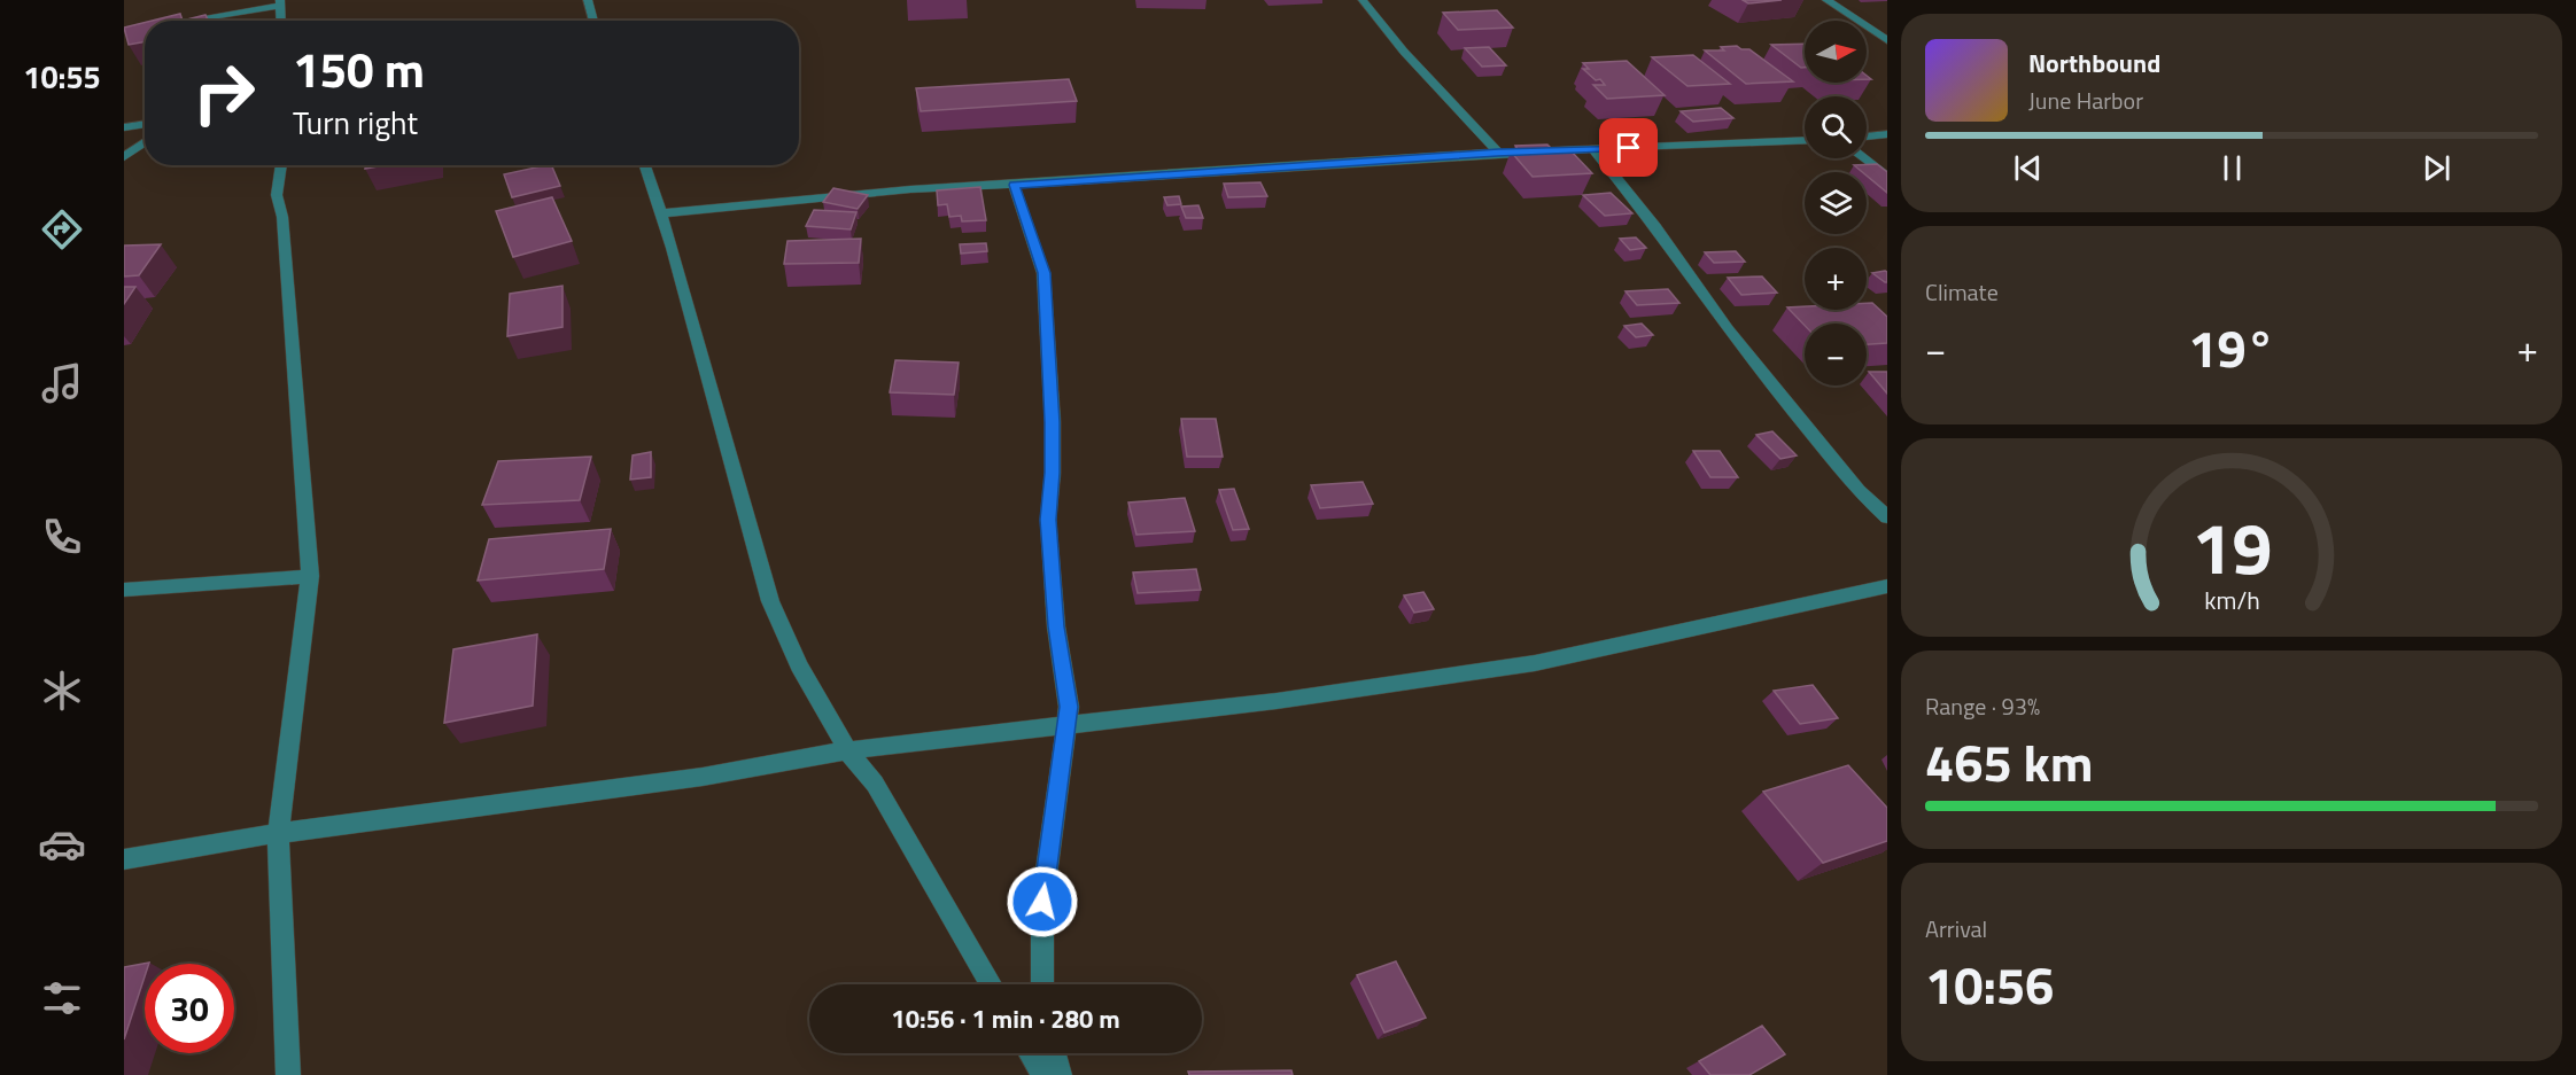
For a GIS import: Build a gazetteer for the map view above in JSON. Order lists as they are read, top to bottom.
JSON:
{
  "north": "right",
  "page": {
    "tabs": "10:55",
    "map_buttons": ["+", "−"],
    "turn": ["150 m", "Turn right"],
    "song": ["Northbound", "June Harbor"],
    "tile": [
      "Climate",
      ["Range · 93%", "465 km"],
      ["Arrival", "10:56"]
    ],
    "heat": ["−", "19°", "+"],
    "limit": "30",
    "trip": "10:56 · 1 min · 280 m",
    "gauge": ["19", "km/h"]
  }
}
